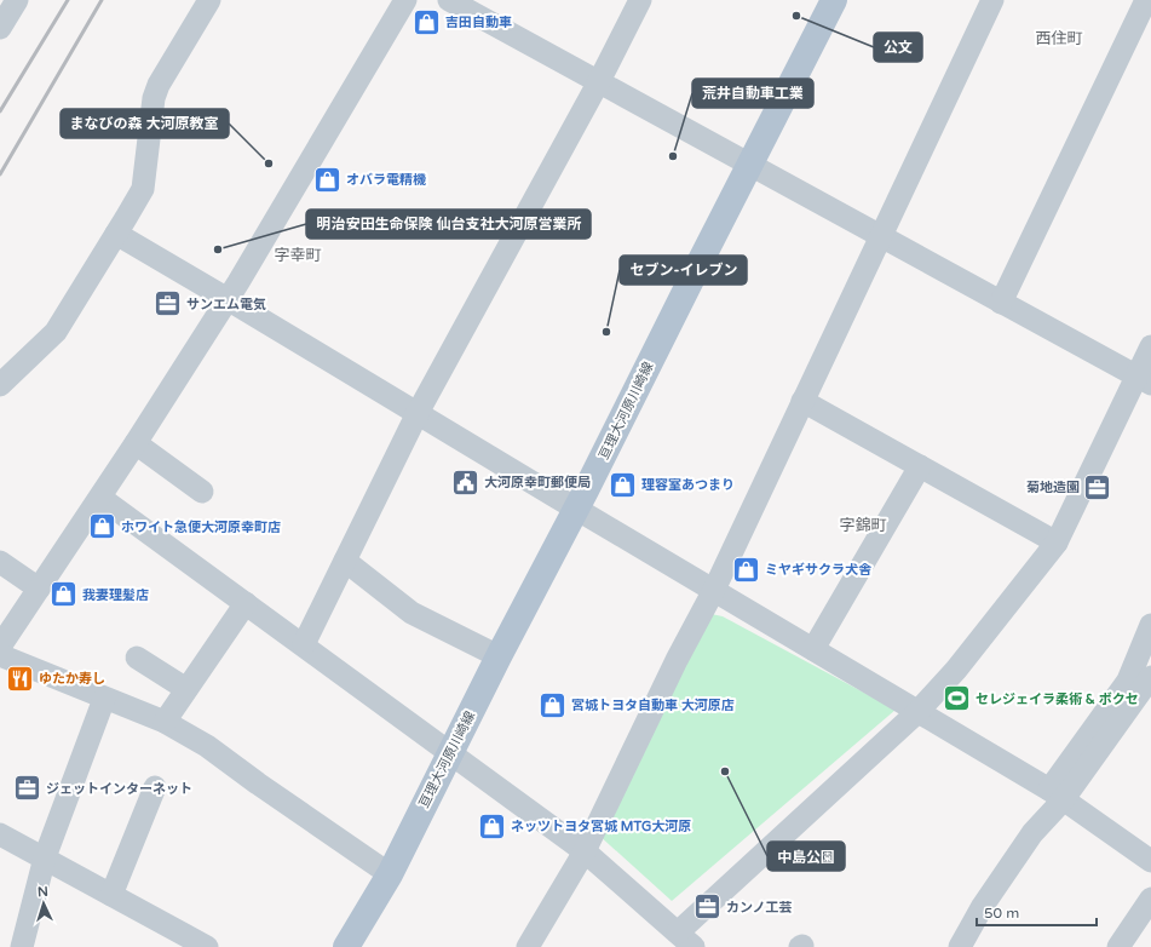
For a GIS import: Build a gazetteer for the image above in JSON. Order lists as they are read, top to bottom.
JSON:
{
  "streets": {
    "main road": ["亘理大河原川崎線"]
  },
  "districts": ["西住町", "字幸町", "字錦町"],
  "places": {
    "other": [
      "公文",
      "荒井自動車工業",
      "まなびの森 大河原教室",
      "明治安田生命保険 仙台支社大河原営業所",
      "セブン-イレブン",
      "中島公園"
    ],
    "shop": [
      "吉田自動車",
      "オバラ電精機",
      "理容室あつまり",
      "ホワイト急便大河原幸町店",
      "ミヤギサクラ犬舎",
      "我妻理髪店",
      "宮城トヨタ自動車 大河原店",
      "ネッツトヨタ宮城 MTG大河原"
    ],
    "office": [
      "サンエム電気",
      "菊地造園",
      "ジェットインターネット",
      "カンノ工芸"
    ],
    "public building": ["大河原幸町郵便局"],
    "restaurant": ["ゆたか寿し"],
    "sports": ["セレジェイラ柔術 & ボクセ"]
  },
  "scale_bar": "50 m",
  "north": "top"
}
